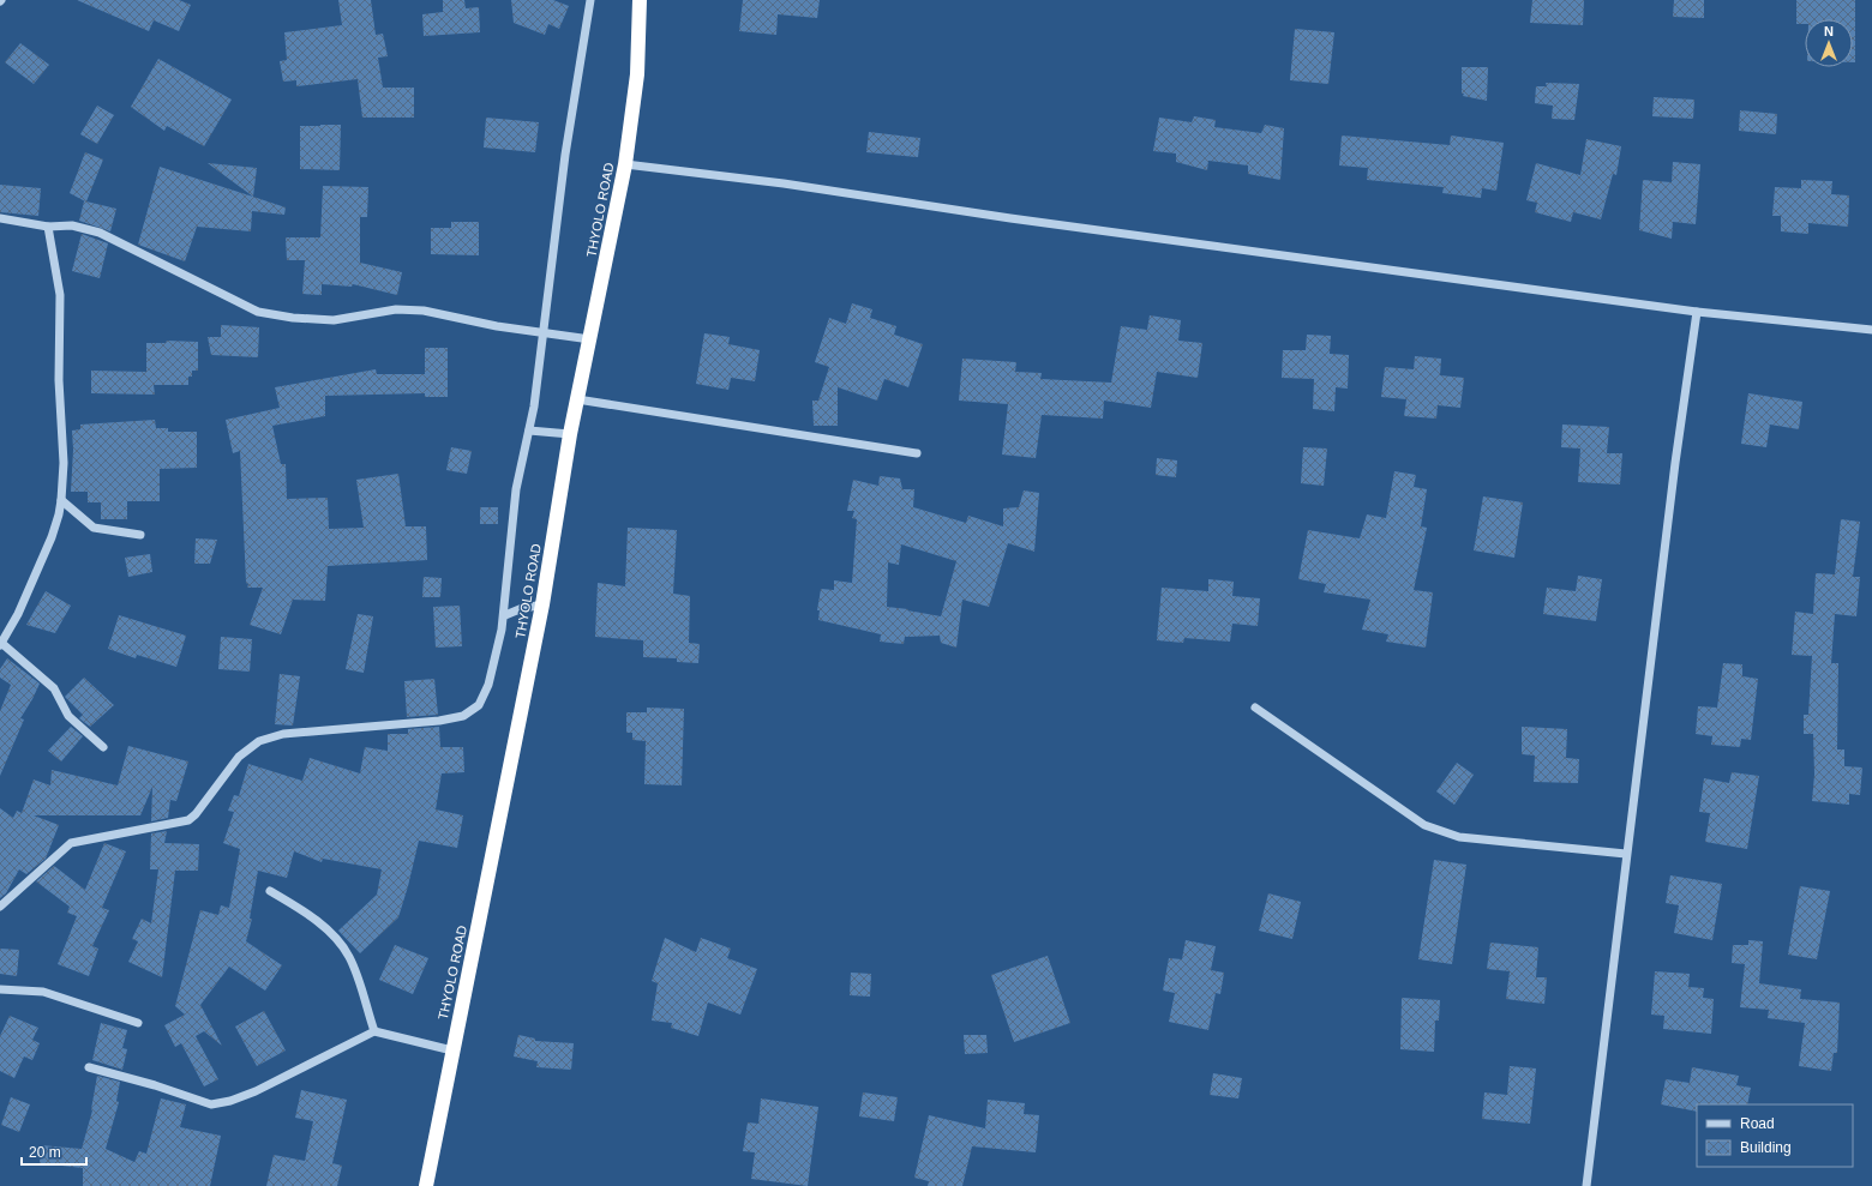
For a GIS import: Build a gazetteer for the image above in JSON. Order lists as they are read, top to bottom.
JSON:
{
  "streets": {
    "highway": ["THYOLO ROAD"]
  },
  "legend": ["Road", "Building"],
  "scale_bar": "20 m",
  "north": "top"
}
